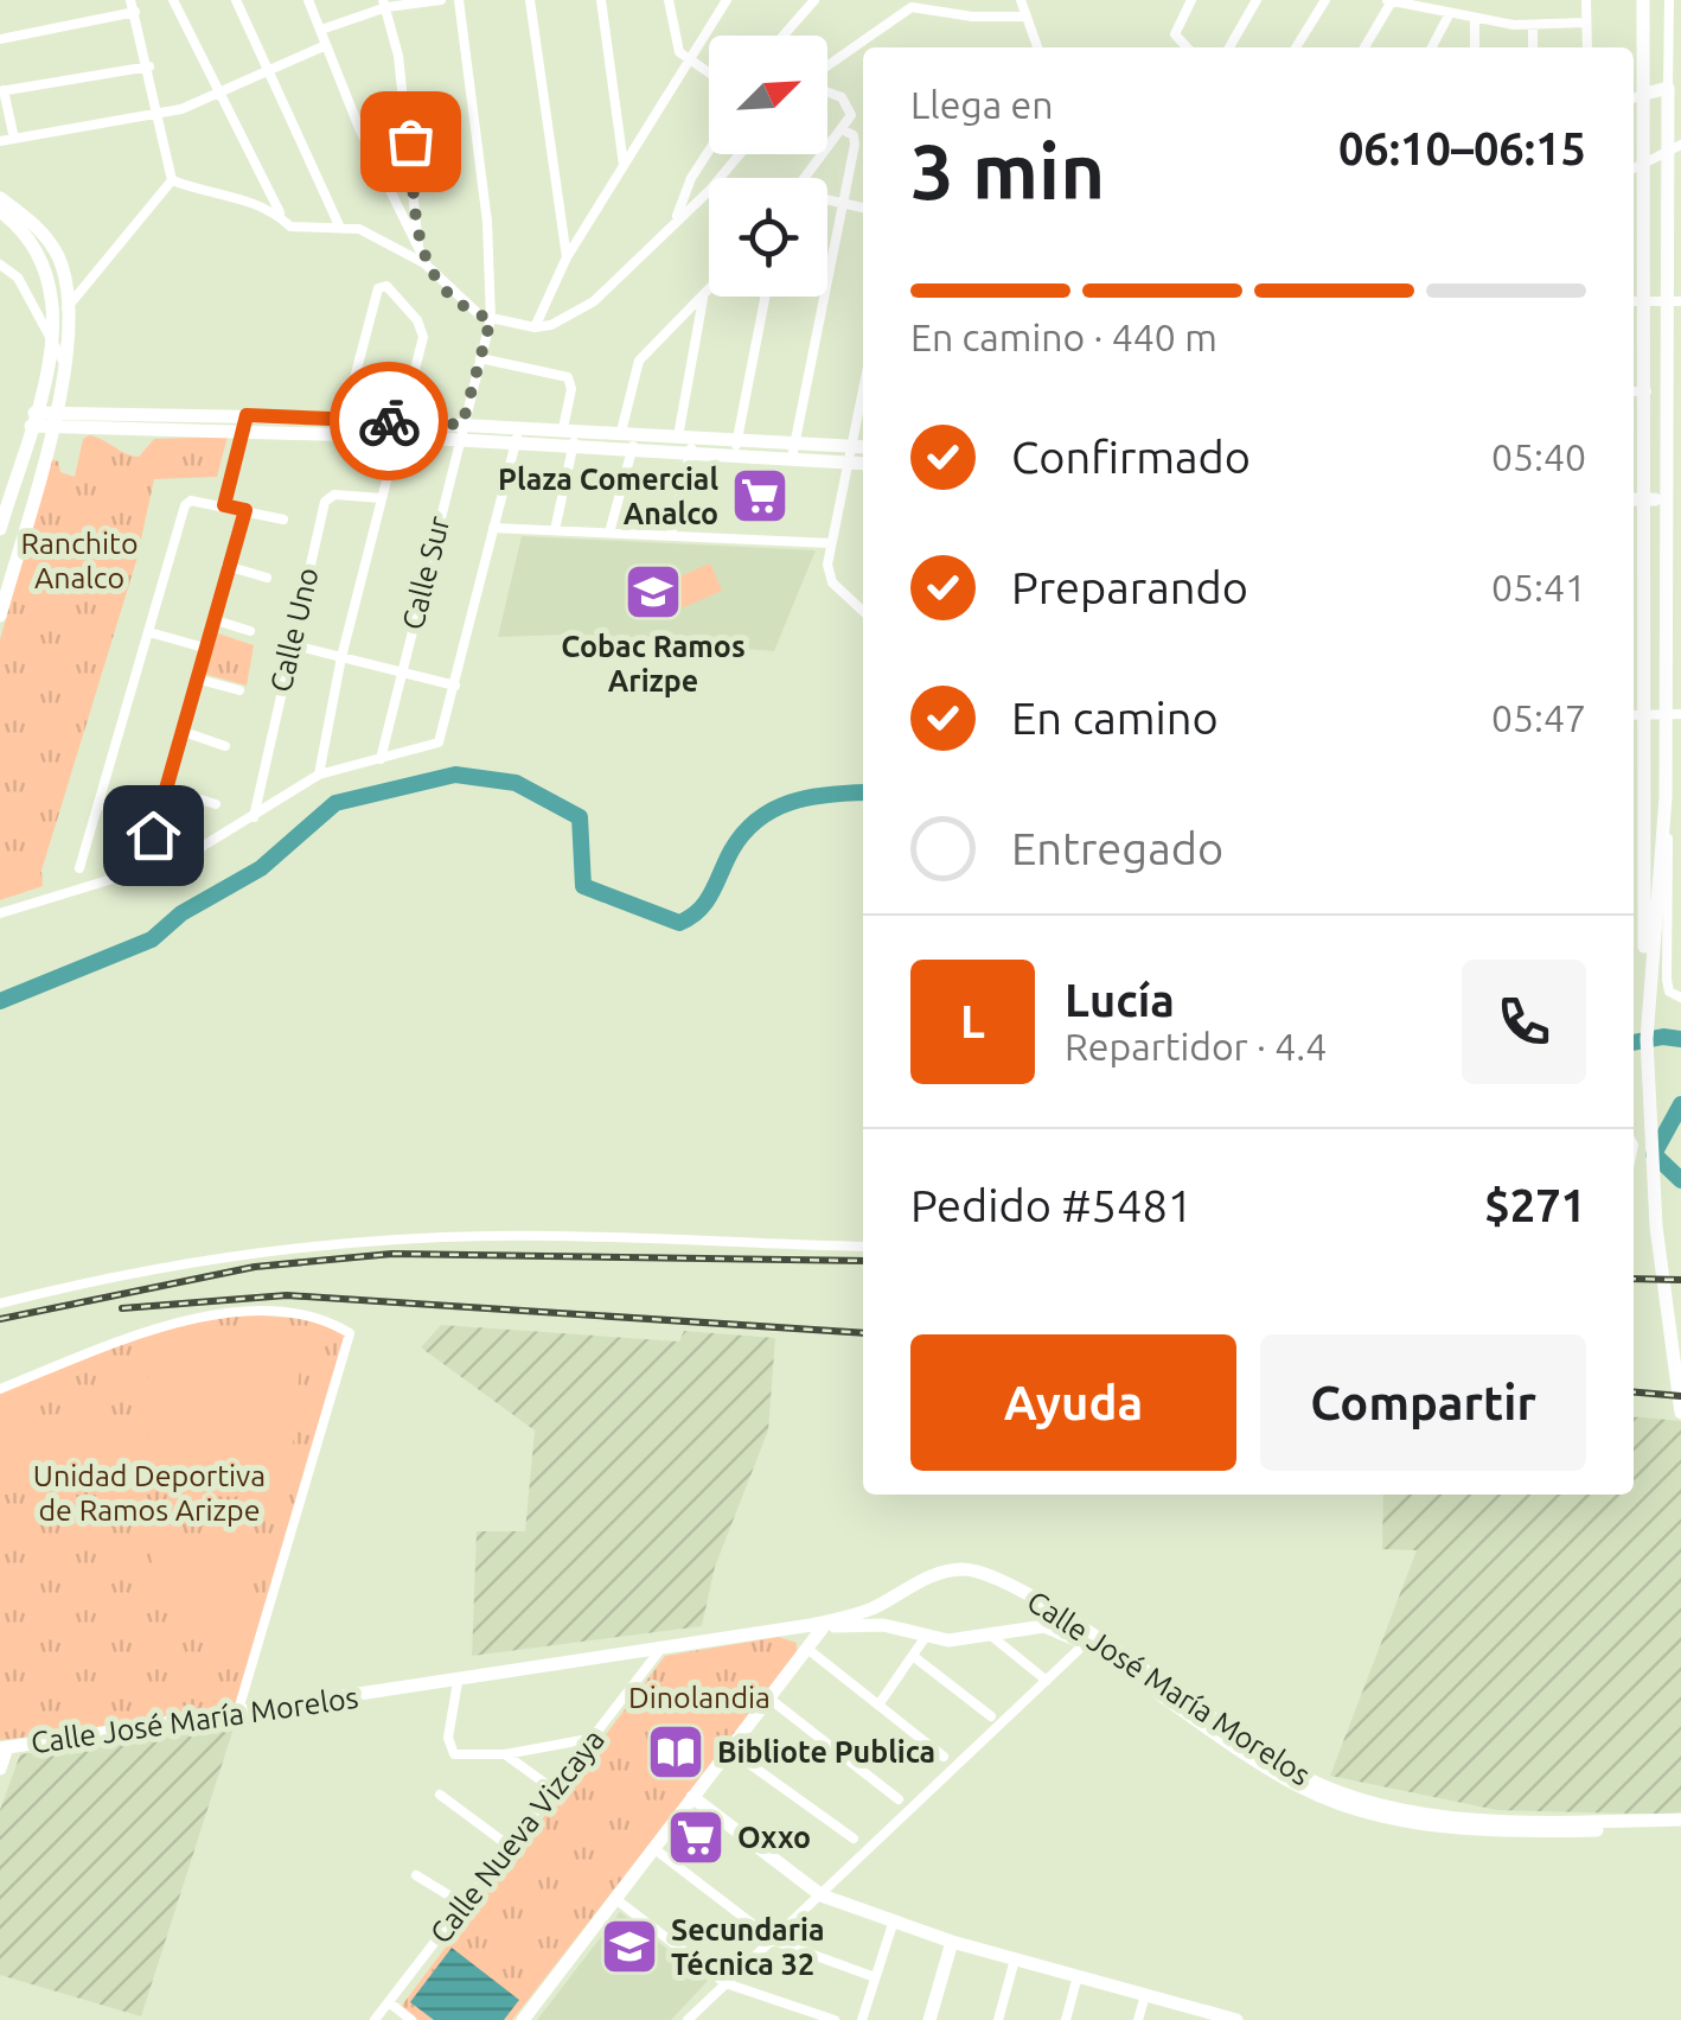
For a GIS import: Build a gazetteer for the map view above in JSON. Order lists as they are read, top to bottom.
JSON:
{
  "streets": {
    "street": [
      "Calle Sur",
      "Calle Uno",
      "Calle José María Morelos",
      "Calle Nueva Vizcaya"
    ]
  },
  "crossings": [
    ["Calle José María Morelos", "Calle Nueva Vizcaya"]
  ],
  "parks": ["Ranchito Analco", "Unidad Deportiva de Ramos Arizpe", "Dinolandia"],
  "places": {
    "supermarket": ["Plaza Comercial Analco", "Oxxo"],
    "school or university": ["Cobac Ramos Arizpe", "Secundaria Técnica 32"],
    "library": ["Bibliote Publica"]
  },
  "north": "top right",
  "page": {
    "heading": ["3 min", "Llega en", "06:10–06:15"],
    "panel": [
      "Lucía",
      "Repartidor · 4.4",
      "Pedido #5481",
      "$271"
    ],
    "bar": "En camino · 440 m",
    "list": [
      ["Confirmado", "05:40"],
      ["Preparando", "05:41"],
      ["En camino", "05:47"],
      "Entregado"
    ],
    "round": "L",
    "buttons": ["Ayuda", "Compartir"]
  }
}
